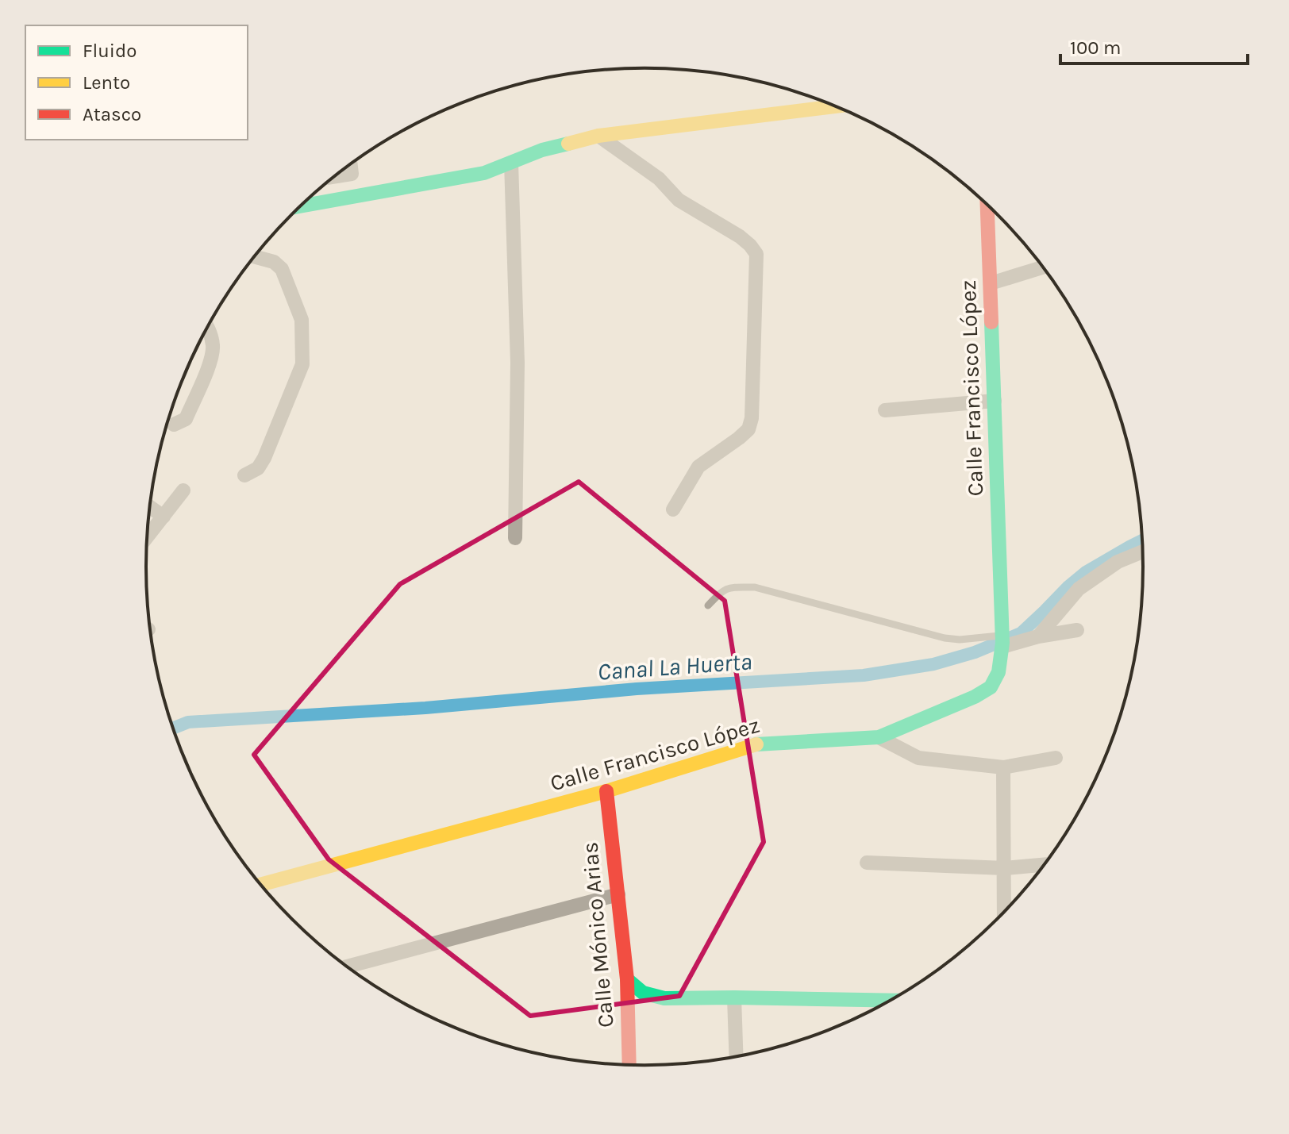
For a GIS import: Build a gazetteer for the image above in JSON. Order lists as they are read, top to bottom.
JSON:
{
  "streets": {
    "street": ["Calle Francisco López", "Calle Mónico Arias"]
  },
  "crossings": [
    ["Calle Francisco López", "Calle Mónico Arias"]
  ],
  "water": ["Canal La Huerta"],
  "legend": ["Fluido", "Lento", "Atasco"],
  "scale_bar": "100 m"
}
